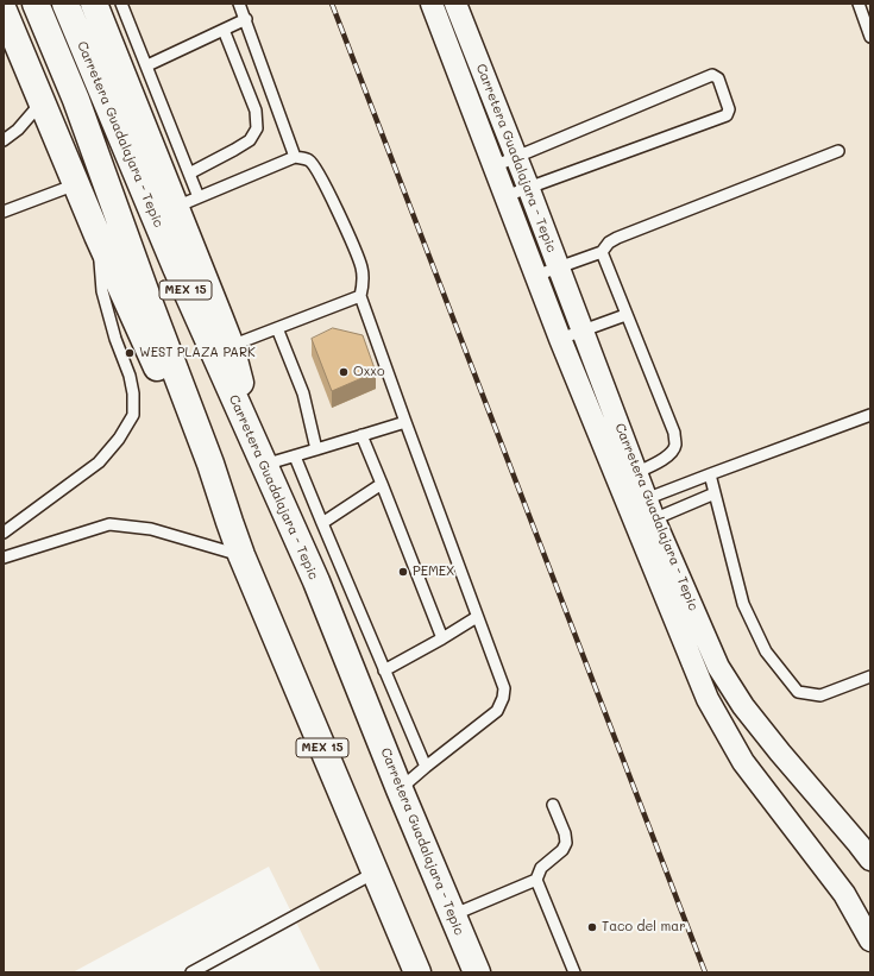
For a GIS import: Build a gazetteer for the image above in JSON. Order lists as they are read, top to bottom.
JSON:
{
  "streets": {
    "highway": ["Carretera Guadalajara - Tepic", "MEX 15"]
  },
  "places": [
    "WEST PLAZA PARK",
    "Oxxo",
    "PEMEX",
    "Taco del mar"
  ]
}
